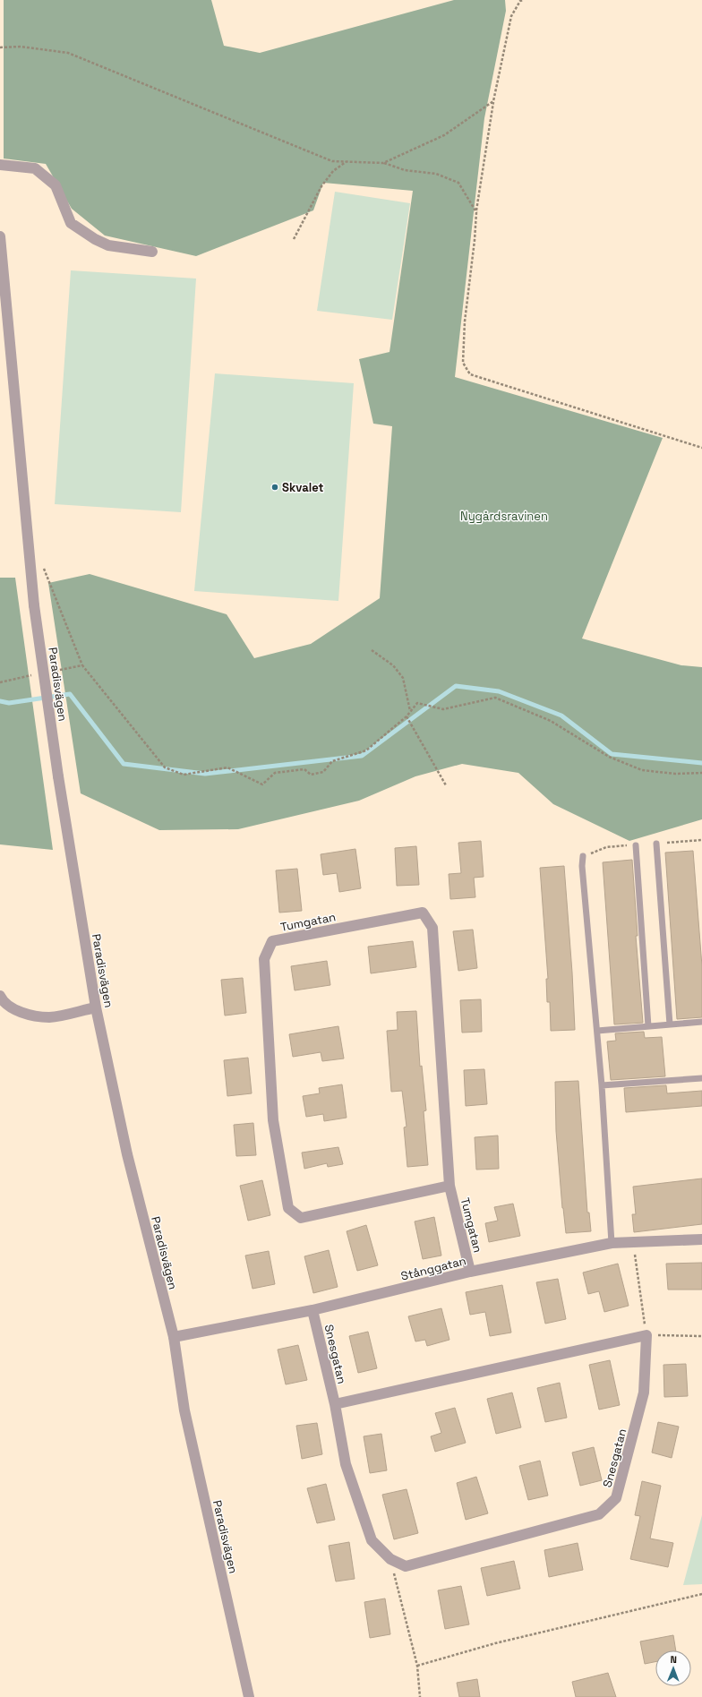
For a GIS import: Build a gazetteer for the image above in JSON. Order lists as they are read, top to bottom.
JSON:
{
  "streets": {
    "street": [
      "Paradisvägen",
      "Tumgatan",
      "Stånggatan",
      "Snesgatan"
    ]
  },
  "crossings": [
    ["Paradisvägen", "Stånggatan"],
    ["Tumgatan", "Stånggatan"],
    ["Stånggatan", "Snesgatan"]
  ],
  "parks": ["Nygårdsravinen"],
  "places": ["Skvalet"],
  "north": "top"
}
